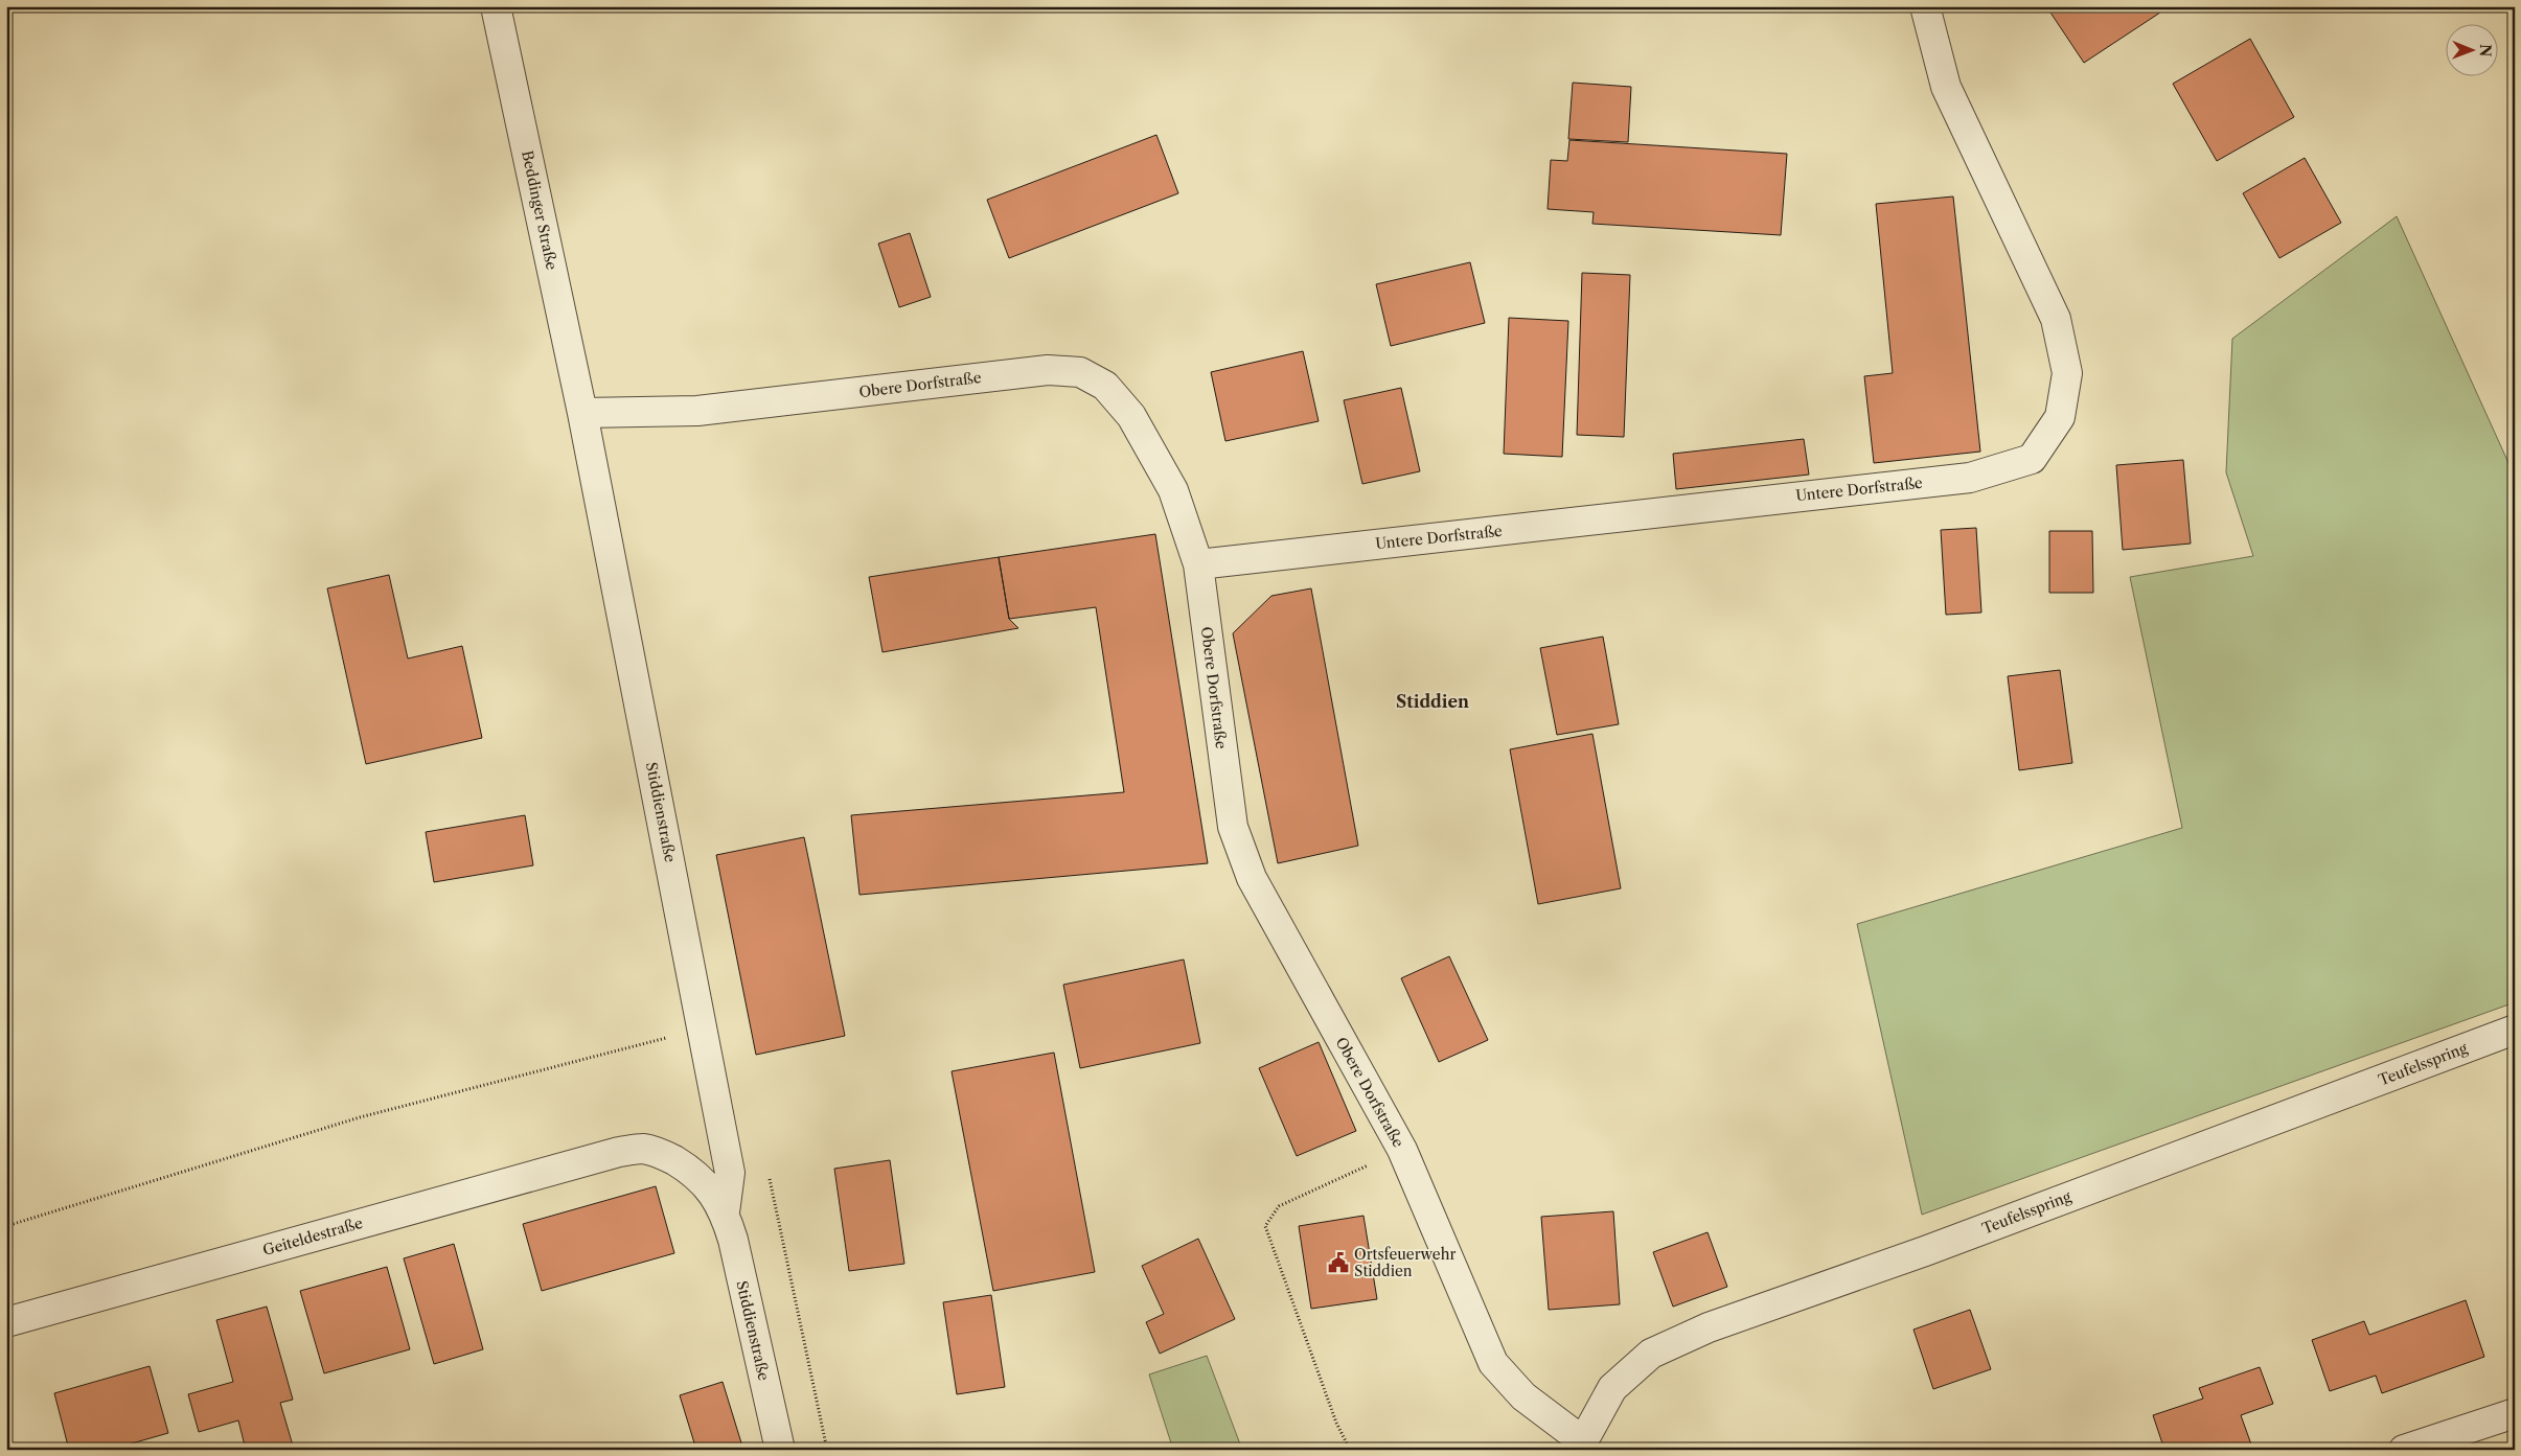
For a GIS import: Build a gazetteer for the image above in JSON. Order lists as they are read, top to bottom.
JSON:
{
  "streets": {
    "street": [
      "Beddinger Straße",
      "Obere Dorfstraße",
      "Untere Dorfstraße",
      "Stiddienstraße",
      "Teufelsspring",
      "Geiteldestraße"
    ]
  },
  "crossings": [
    ["Beddinger Straße", "Obere Dorfstraße"],
    ["Beddinger Straße", "Stiddienstraße"],
    ["Obere Dorfstraße", "Untere Dorfstraße"],
    ["Obere Dorfstraße", "Stiddienstraße"],
    ["Obere Dorfstraße", "Teufelsspring"],
    ["Stiddienstraße", "Geiteldestraße"]
  ],
  "districts": ["Stiddien"],
  "places": {
    "public building": ["Ortsfeuerwehr Stiddien"]
  },
  "north": "right"
}
